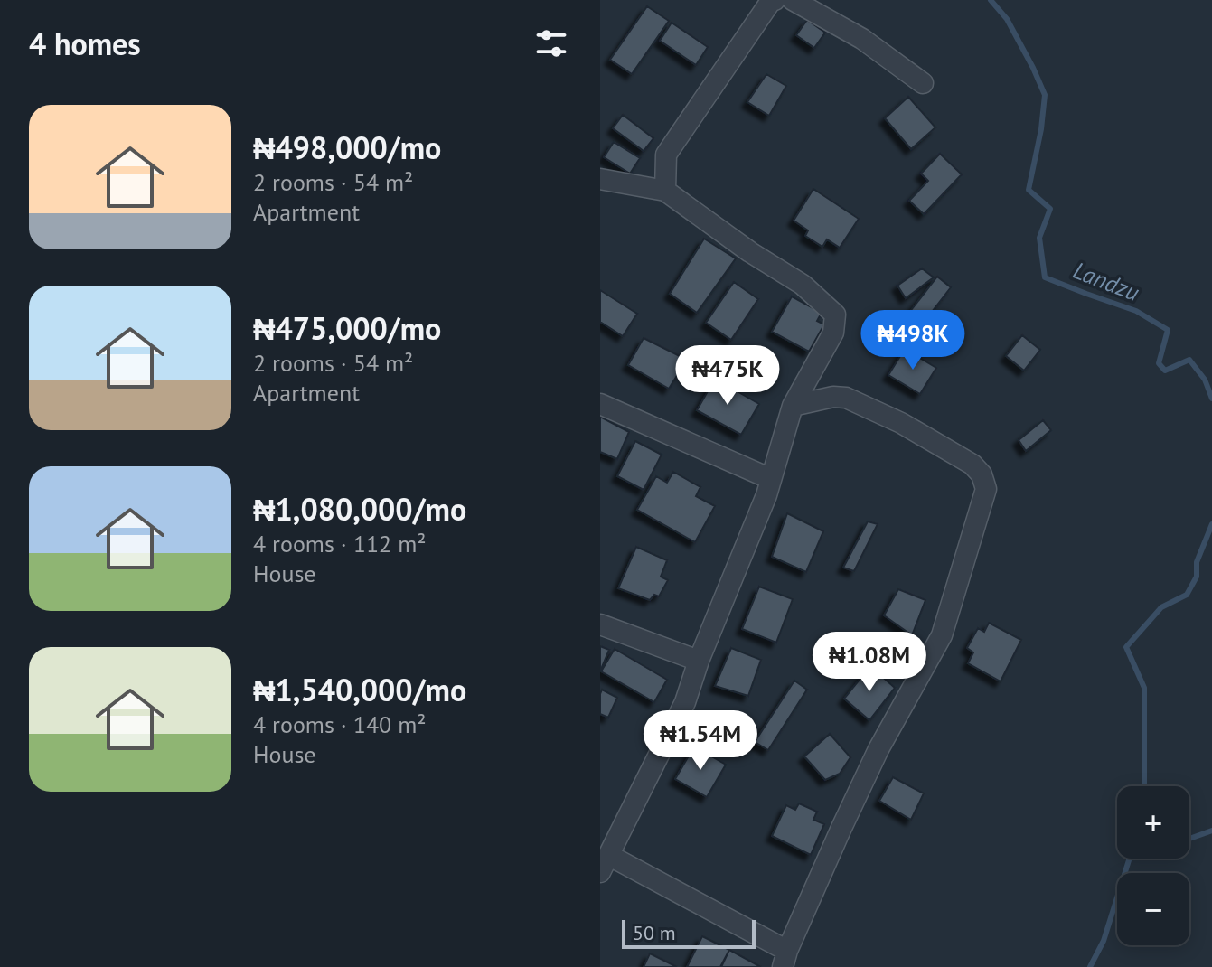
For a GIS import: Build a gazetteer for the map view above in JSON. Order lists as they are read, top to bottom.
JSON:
{
  "water": ["Landzu"],
  "scale_bar": "50 m",
  "page": {
    "heading": "4 homes",
    "list": [
      {
        "name": "₦498,000/mo",
        "note": "2 rooms · 54 m² · Apartment"
      },
      {
        "name": "₦475,000/mo",
        "note": "2 rooms · 54 m² · Apartment"
      },
      {
        "name": "₦1,080,000/mo",
        "note": "4 rooms · 112 m² · House"
      },
      {
        "name": "₦1,540,000/mo",
        "note": "4 rooms · 140 m² · House"
      }
    ],
    "price": [
      "₦498K",
      "₦475K",
      "₦1.08M",
      "₦1.54M"
    ],
    "map_buttons": ["+", "−"],
    "scale": "50 m"
  }
}
